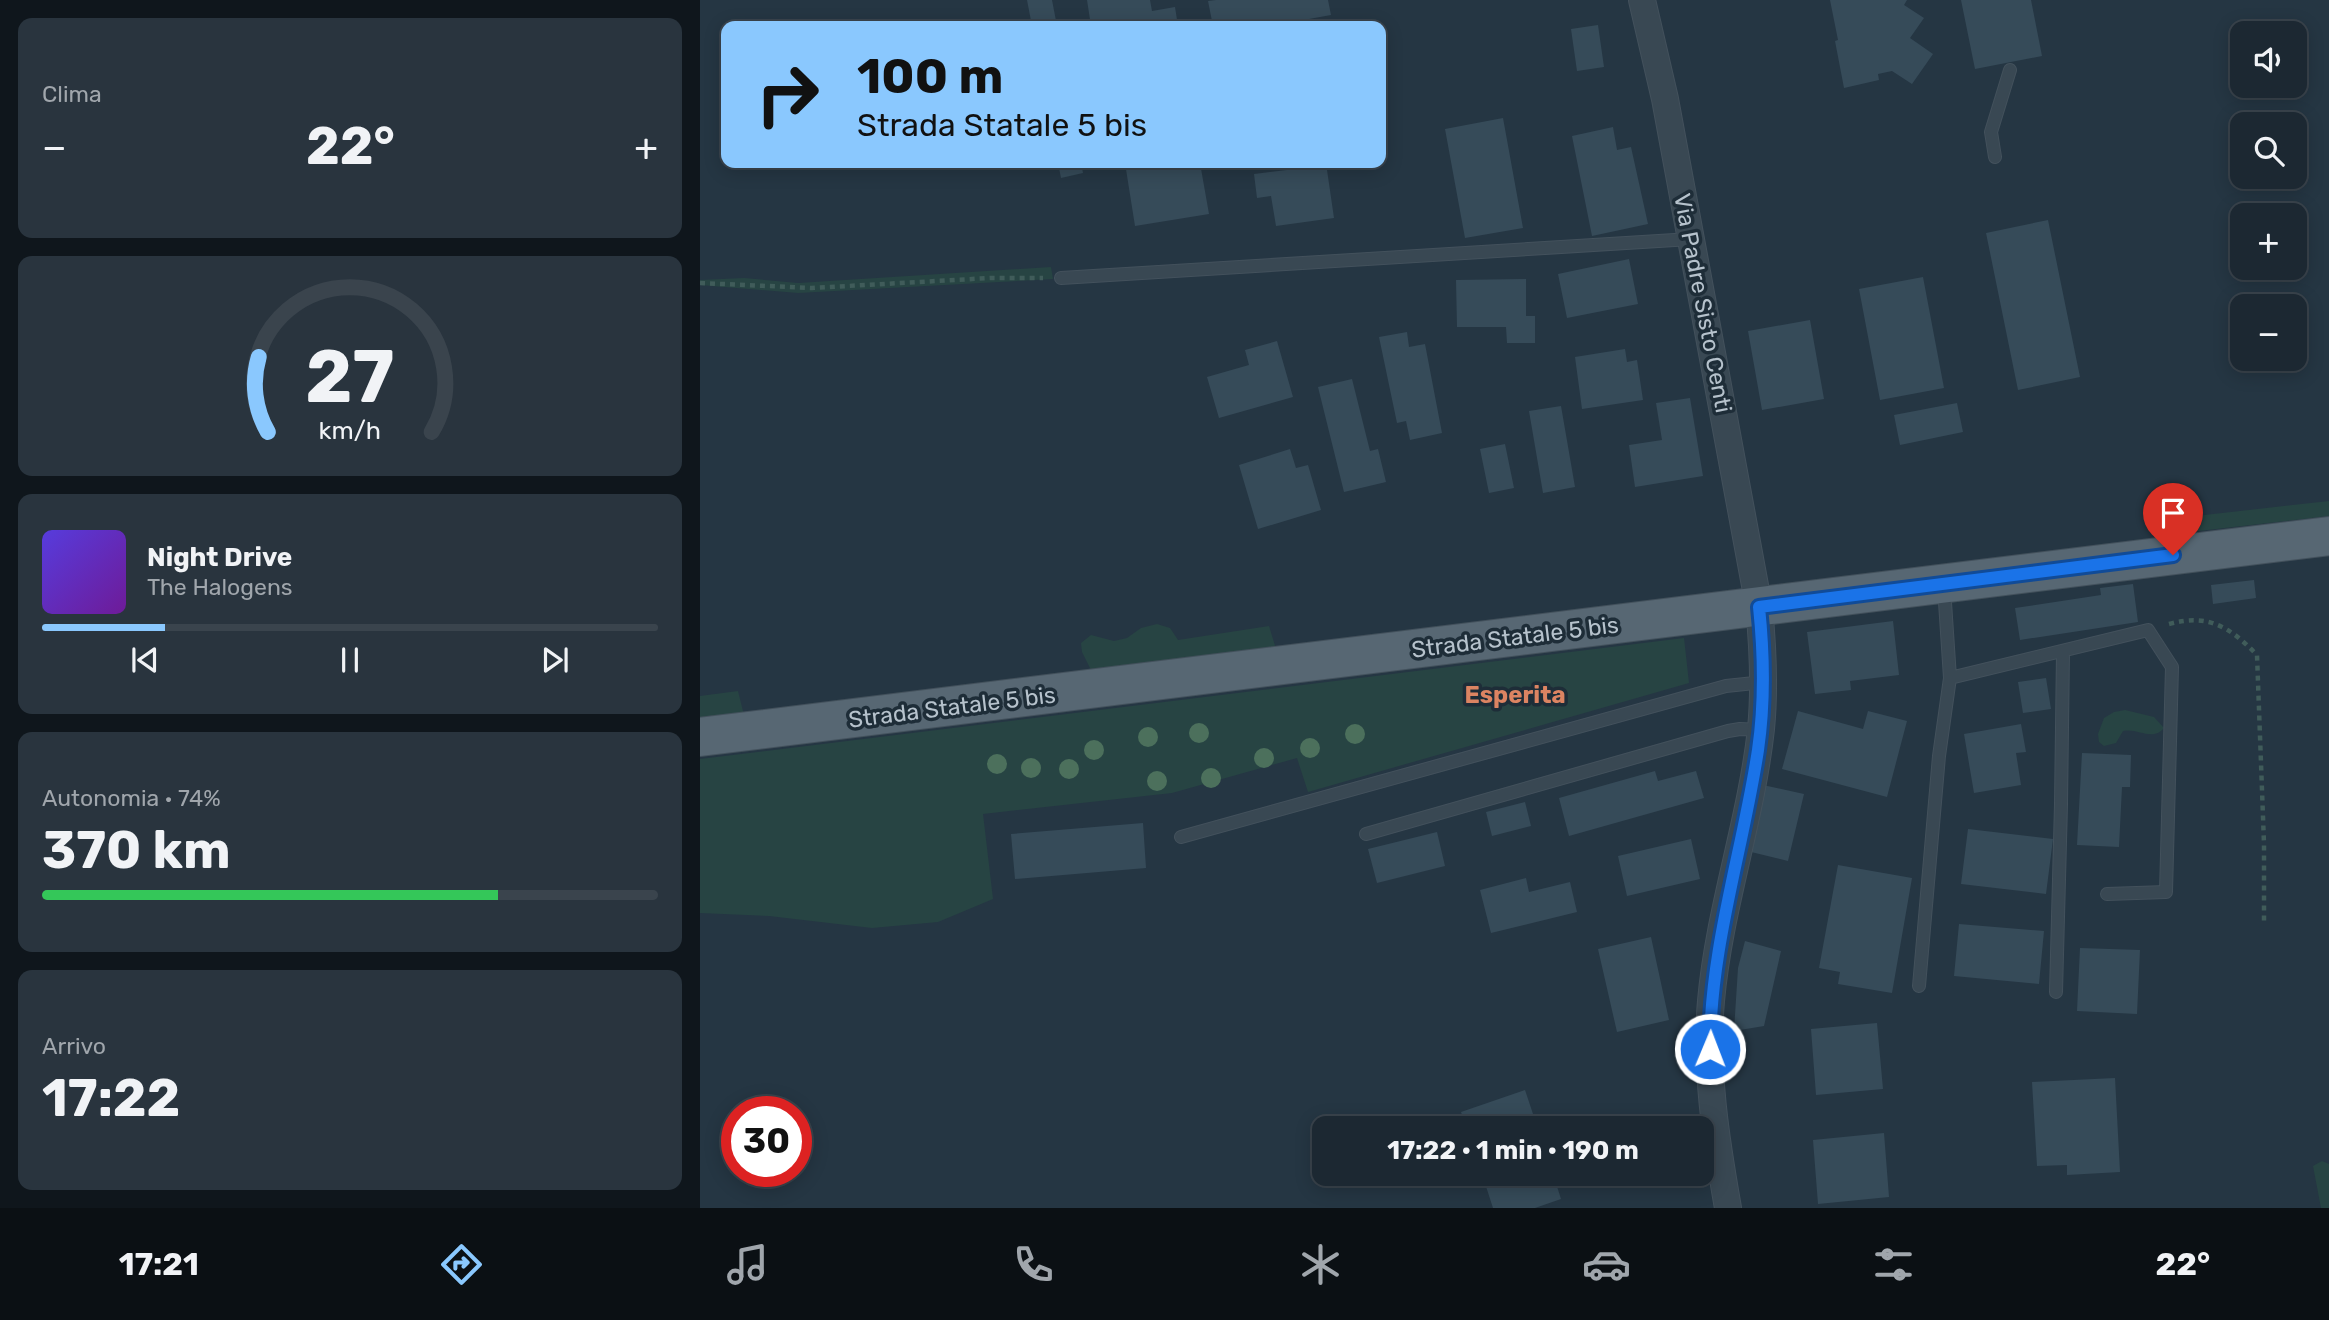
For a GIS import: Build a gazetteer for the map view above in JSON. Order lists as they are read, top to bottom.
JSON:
{
  "streets": {
    "main road": ["Strada Statale 5 bis"],
    "street": ["Via Padre Sisto Centi"]
  },
  "crossings": [
    ["Via Padre Sisto Centi", "Strada Statale 5 bis"]
  ],
  "districts": ["Esperita"],
  "page": {
    "tile": [
      "Clima",
      ["Autonomia · 74%", "370 km"],
      ["Arrivo", "17:22"]
    ],
    "map_buttons": ["+", "−"],
    "turn": ["100 m", "Strada Statale 5 bis"],
    "heat": ["−", "22°", "+"],
    "song": ["Night Drive", "The Halogens"],
    "limit": "30",
    "trip": "17:22 · 1 min · 190 m",
    "tabs": ["17:21", "22°"],
    "gauge": ["27", "km/h"]
  }
}
